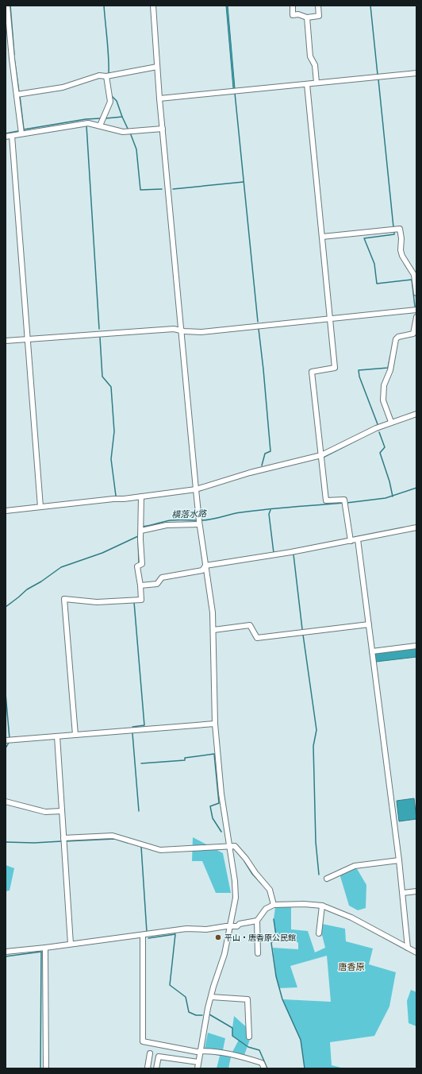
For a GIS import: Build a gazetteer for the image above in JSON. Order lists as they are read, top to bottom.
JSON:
{
  "districts": ["唐香原"],
  "water": ["横落水路"],
  "places": ["平山・唐香原公民館"]
}
